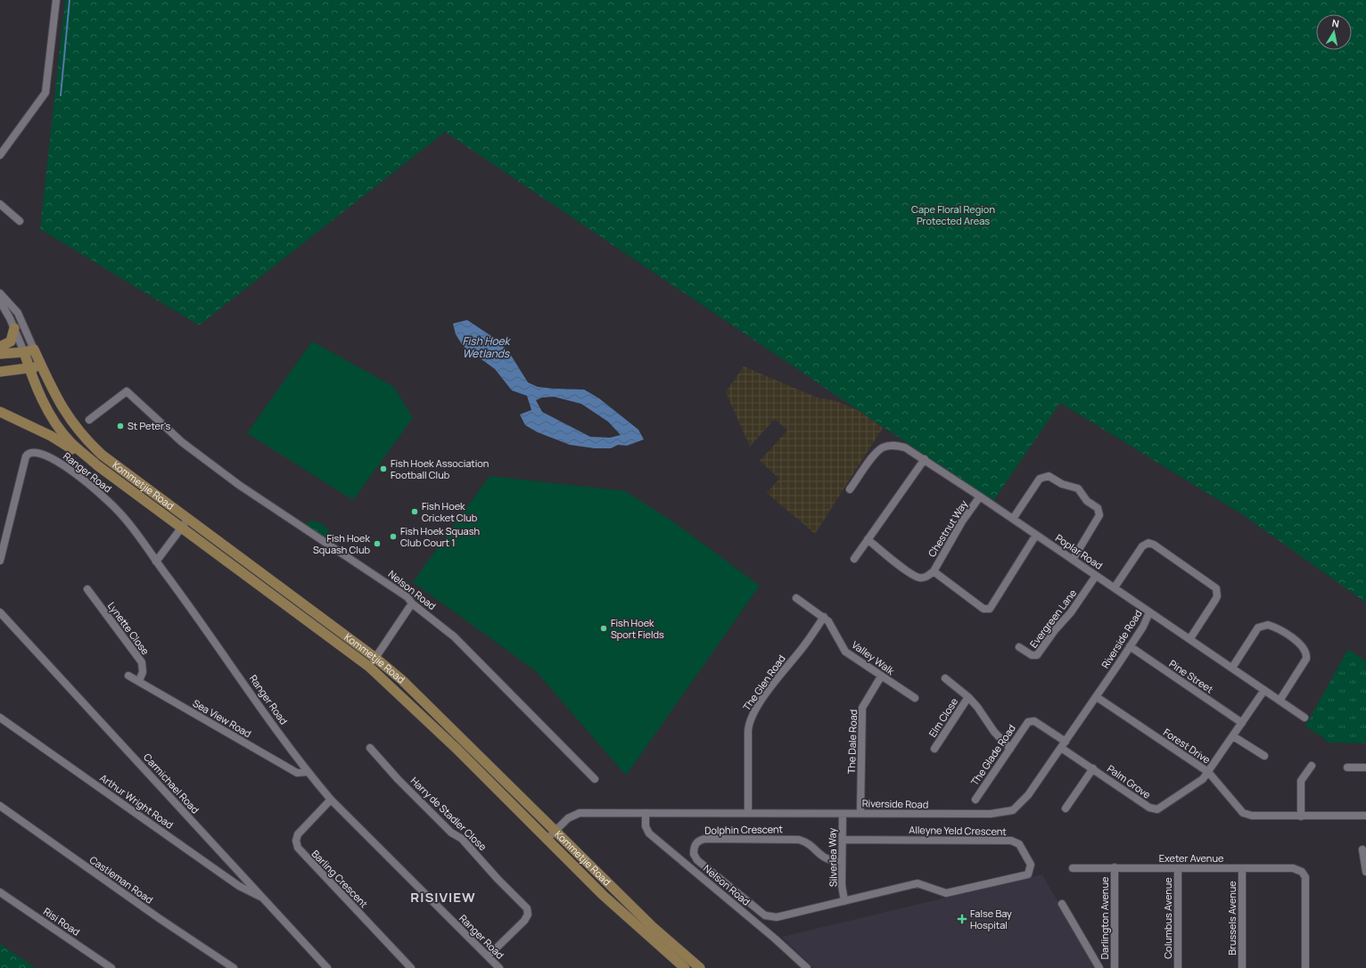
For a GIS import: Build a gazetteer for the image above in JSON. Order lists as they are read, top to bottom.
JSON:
{
  "streets": {
    "main road": ["Kommetjie Road"],
    "street": [
      "Ranger Road",
      "Chestnut Way",
      "Poplar Road",
      "Nelson Road",
      "Evergreen Lane",
      "Lynette Close",
      "Riverside Road",
      "Valley Walk",
      "Pine Street",
      "The Glen Road",
      "Elm Close",
      "Sea View Road",
      "The Dale Road",
      "Forest Drive",
      "The Glade Road",
      "Palm Grove",
      "Carmichael Road",
      "Arthur Wright Road",
      "Harry de Stadler Close",
      "Dolphin Crescent",
      "Alleyne Yeld Crescent",
      "Silverlea Way",
      "Exeter Avenue",
      "Barling Crescent",
      "Castleman Road",
      "Darlington Avenue",
      "Columbus Avenue",
      "Brussels Avenue",
      "Risi Road"
    ]
  },
  "crossings": [
    ["Ranger Road", "Sea View Road"],
    ["Ranger Road", "Harry de Stadler Close"],
    ["Ranger Road", "Barling Crescent"],
    ["Kommetjie Road", "Riverside Road"],
    ["Chestnut Way", "Poplar Road"],
    ["Poplar Road", "Evergreen Lane"],
    ["Poplar Road", "Riverside Road"],
    ["Poplar Road", "Palm Grove"],
    ["Nelson Road", "Riverside Road"],
    ["Lynette Close", "Sea View Road"],
    ["Riverside Road", "Pine Street"],
    ["Riverside Road", "The Glen Road"],
    ["Riverside Road", "The Dale Road"],
    ["Riverside Road", "Forest Drive"],
    ["Riverside Road", "The Glade Road"],
    ["Riverside Road", "Palm Grove"],
    ["Riverside Road", "Silverlea Way"],
    ["Valley Walk", "The Glen Road"],
    ["Valley Walk", "The Dale Road"],
    ["Pine Street", "Palm Grove"],
    ["Forest Drive", "Palm Grove"],
    ["The Glade Road", "Palm Grove"],
    ["Carmichael Road", "Arthur Wright Road"],
    ["Dolphin Crescent", "Alleyne Yeld Crescent"],
    ["Dolphin Crescent", "Silverlea Way"],
    ["Alleyne Yeld Crescent", "Silverlea Way"],
    ["Exeter Avenue", "Darlington Avenue"],
    ["Exeter Avenue", "Columbus Avenue"],
    ["Exeter Avenue", "Brussels Avenue"]
  ],
  "districts": ["RISIVIEW"],
  "water": ["Fish Hoek Wetlands"],
  "parks": ["Cape Floral Region Protected Areas"],
  "places": {
    "other": [
      "St Peter's",
      "Fish Hoek Association Football Club",
      "Fish Hoek Cricket Club",
      "Fish Hoek Squash Club Court 1",
      "Fish Hoek Squash Club",
      "Fish Hoek Sport Fields"
    ],
    "health": ["False Bay Hospital"]
  },
  "north": "top"
}
